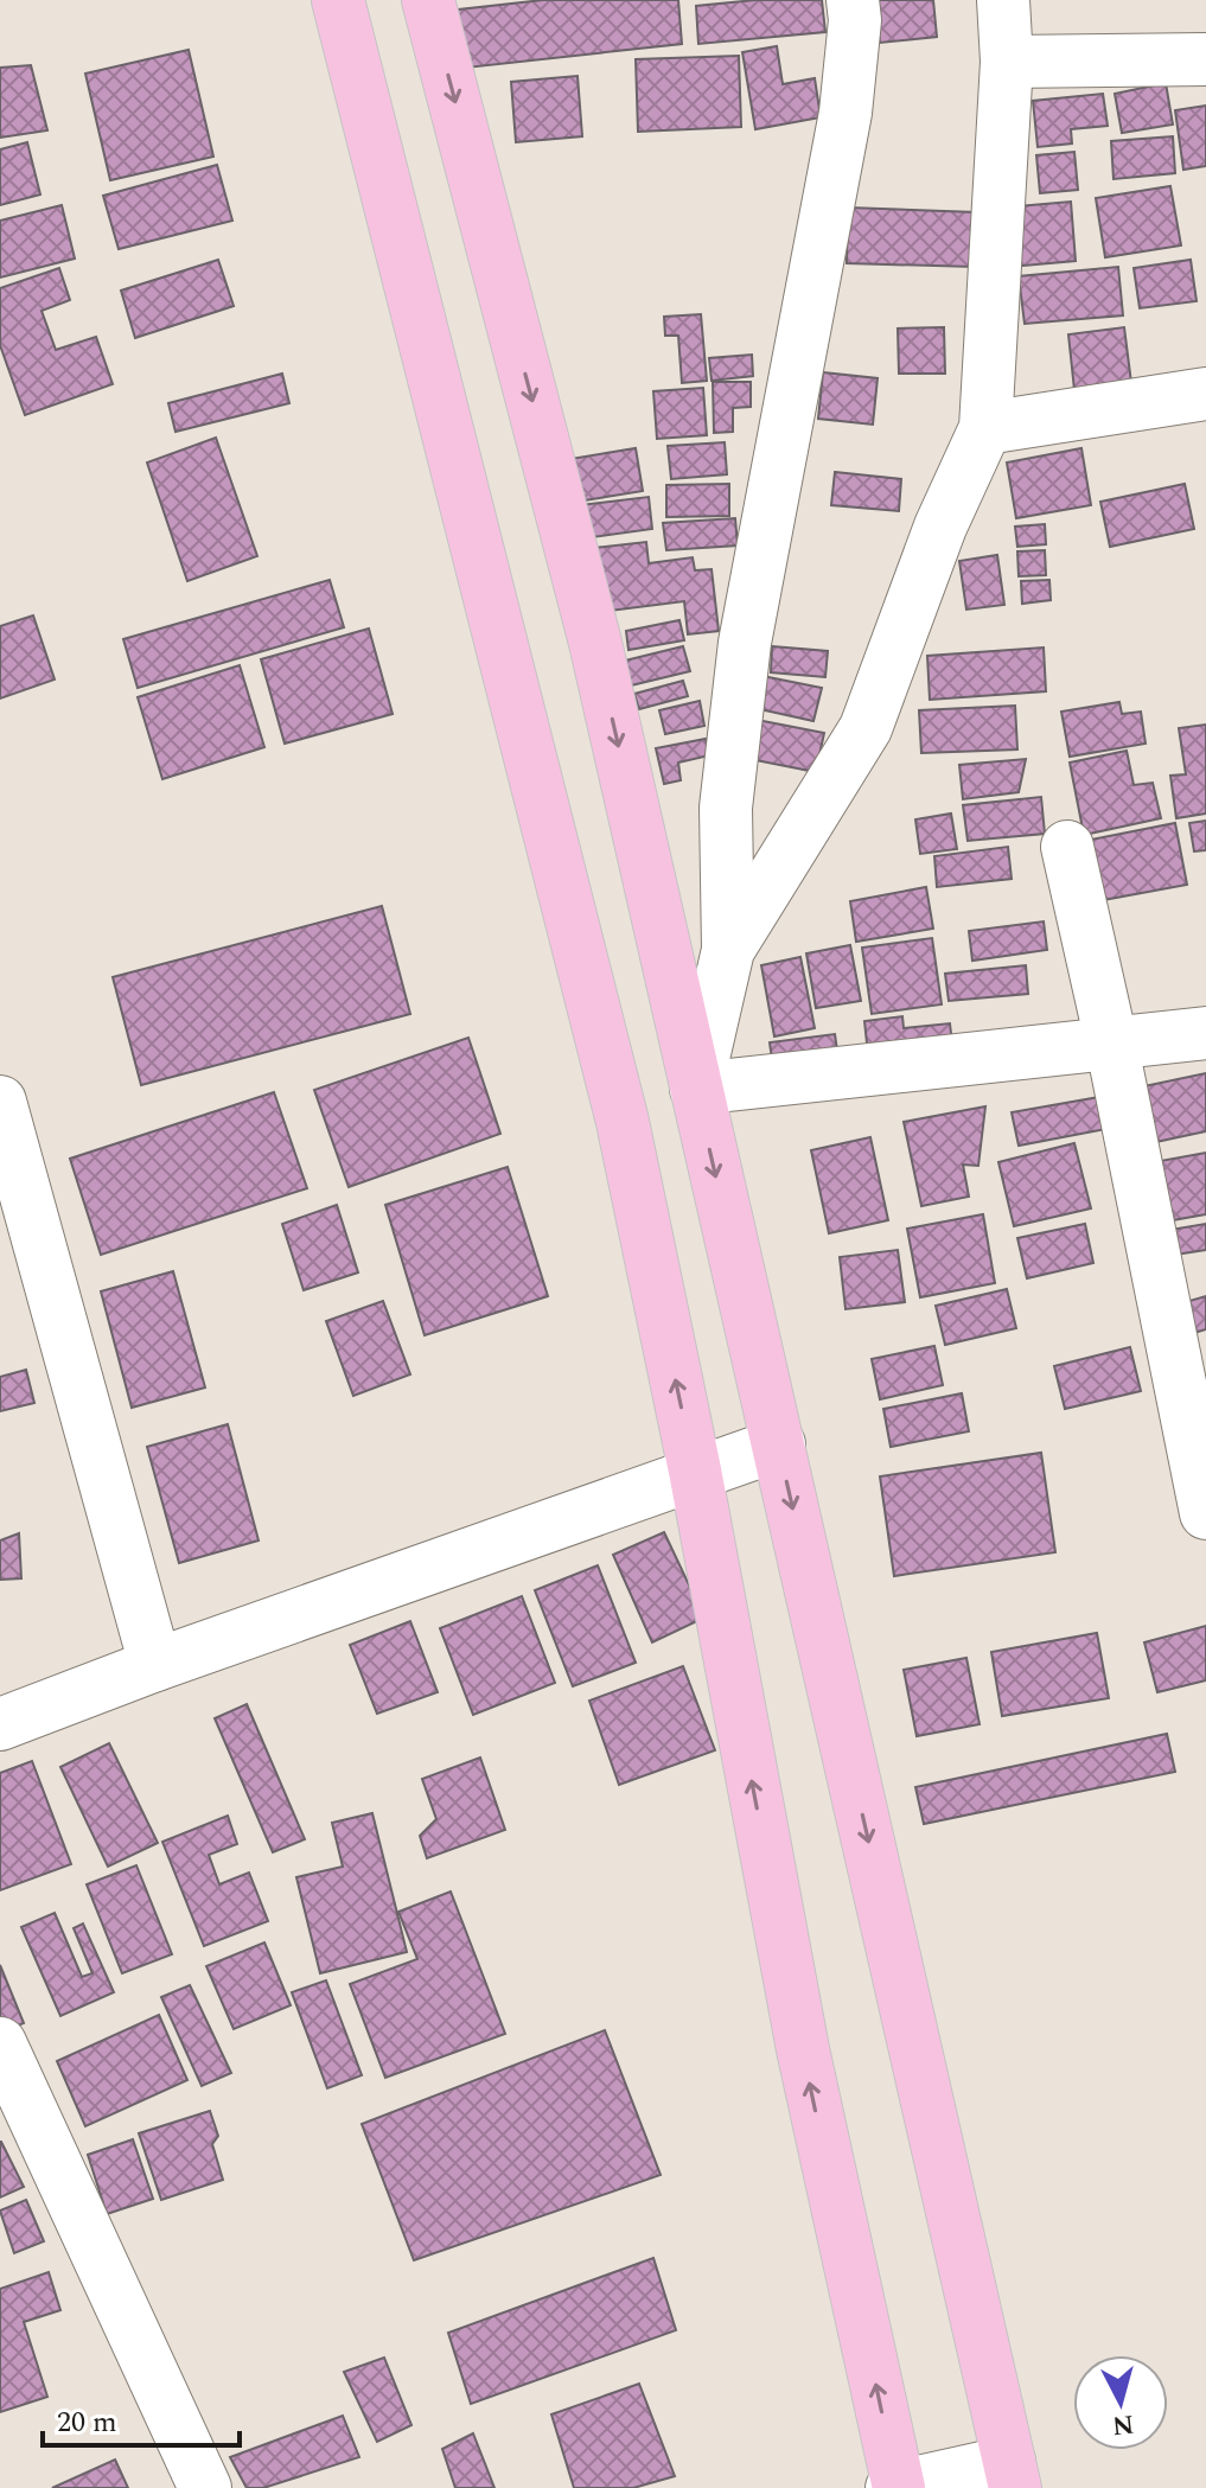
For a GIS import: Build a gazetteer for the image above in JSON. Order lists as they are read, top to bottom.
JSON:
{
  "scale_bar": "20 m",
  "north": "bottom"
}
